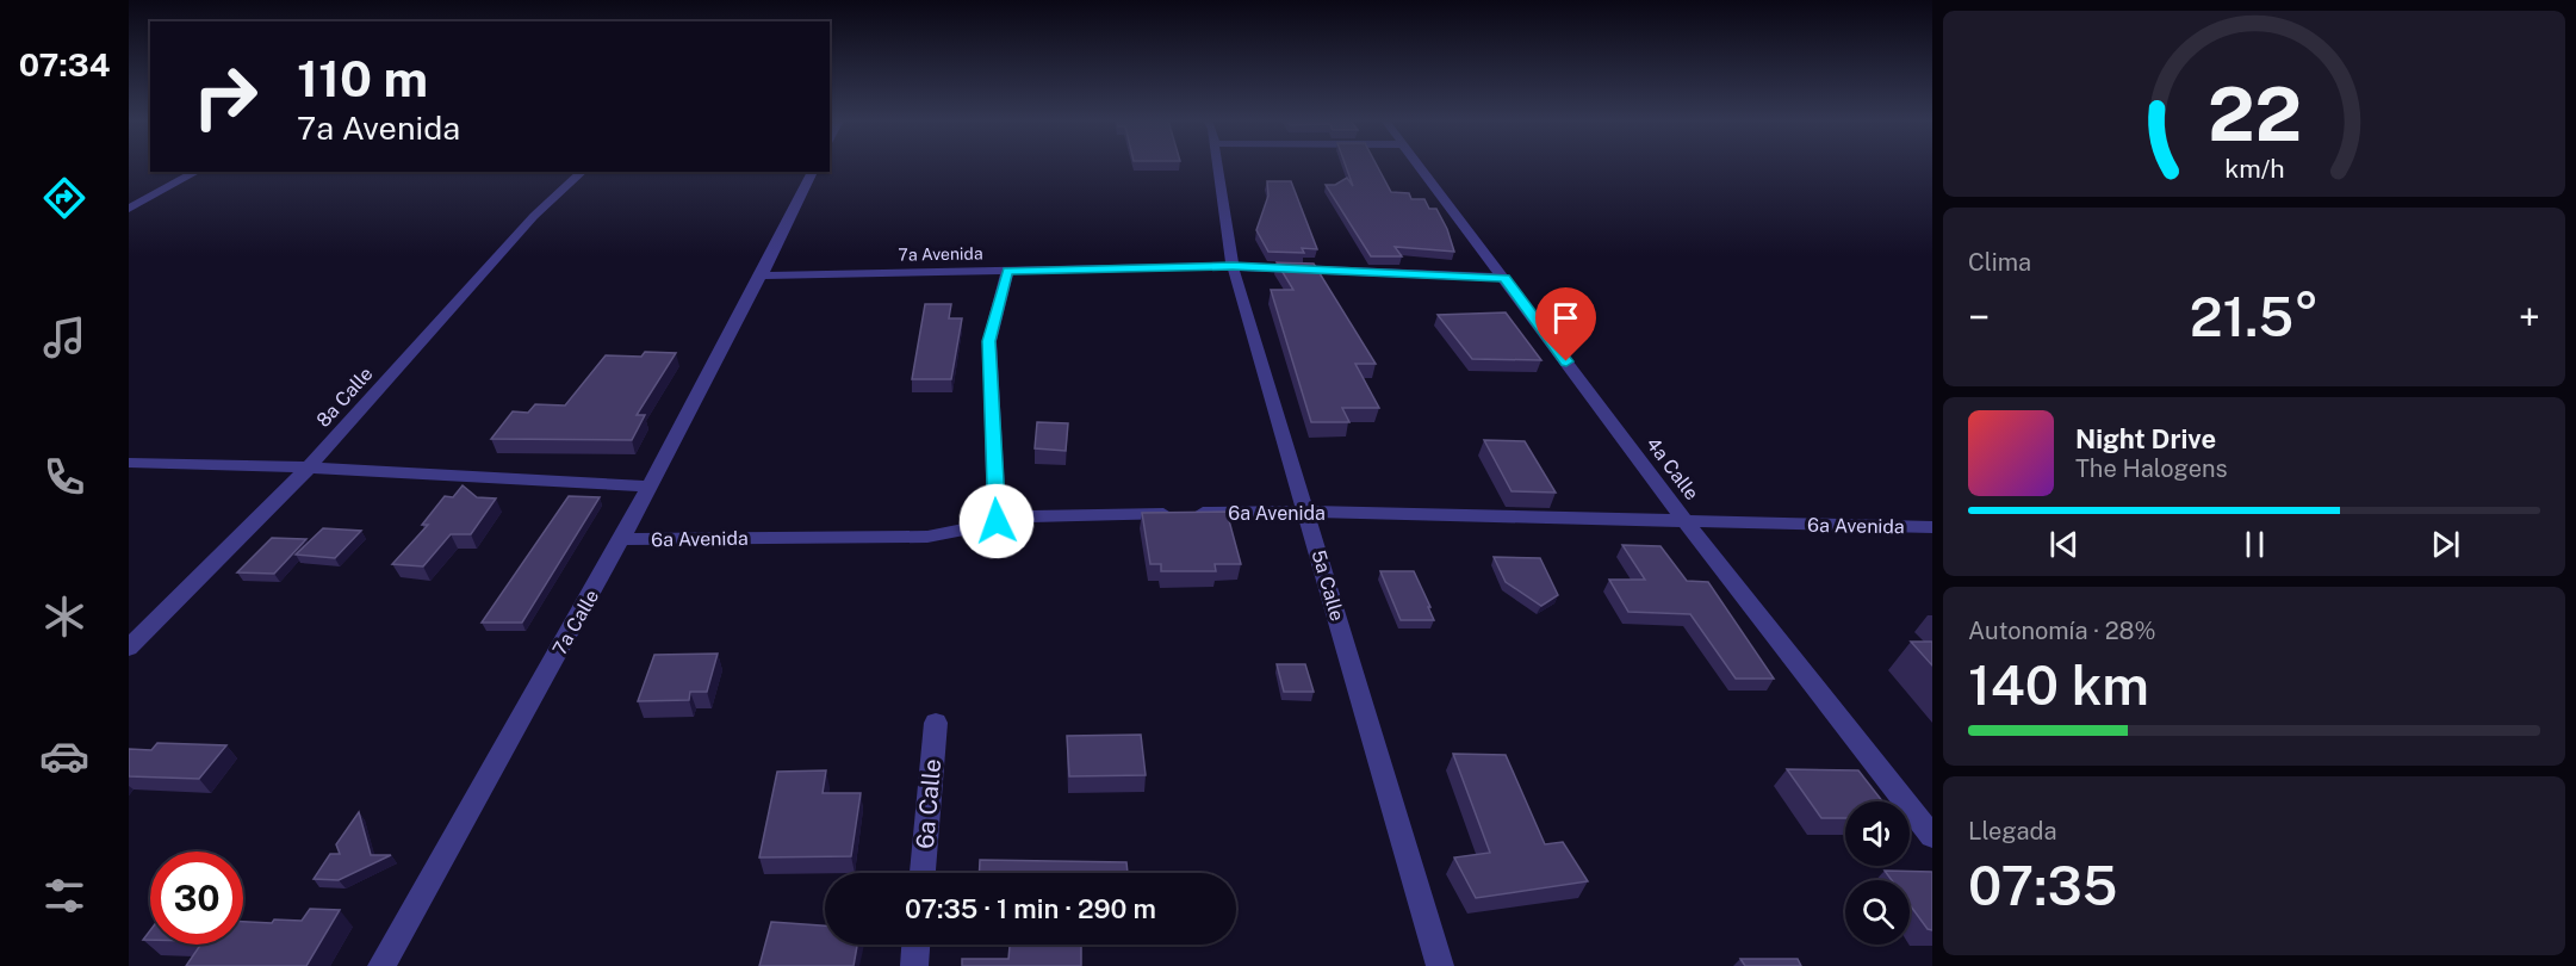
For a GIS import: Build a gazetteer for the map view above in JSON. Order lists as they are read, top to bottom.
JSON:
{
  "streets": {
    "street": [
      "7a Avenida",
      "8a Calle",
      "4a Calle",
      "6a Avenida",
      "5a Calle",
      "7a Calle",
      "6a Calle"
    ]
  },
  "crossings": [
    ["7a Avenida", "4a Calle"],
    ["7a Avenida", "5a Calle"],
    ["7a Avenida", "7a Calle"],
    ["4a Calle", "6a Avenida"],
    ["6a Avenida", "5a Calle"],
    ["6a Avenida", "7a Calle"]
  ],
  "page": {
    "tabs": "07:34",
    "turn": ["110 m", "7a Avenida"],
    "tile": [
      "Clima",
      ["Autonomía · 28%", "140 km"],
      ["Llegada", "07:35"]
    ],
    "heat": ["−", "21.5°", "+"],
    "song": ["Night Drive", "The Halogens"],
    "limit": "30",
    "trip": "07:35 · 1 min · 290 m",
    "gauge": ["22", "km/h"]
  }
}
